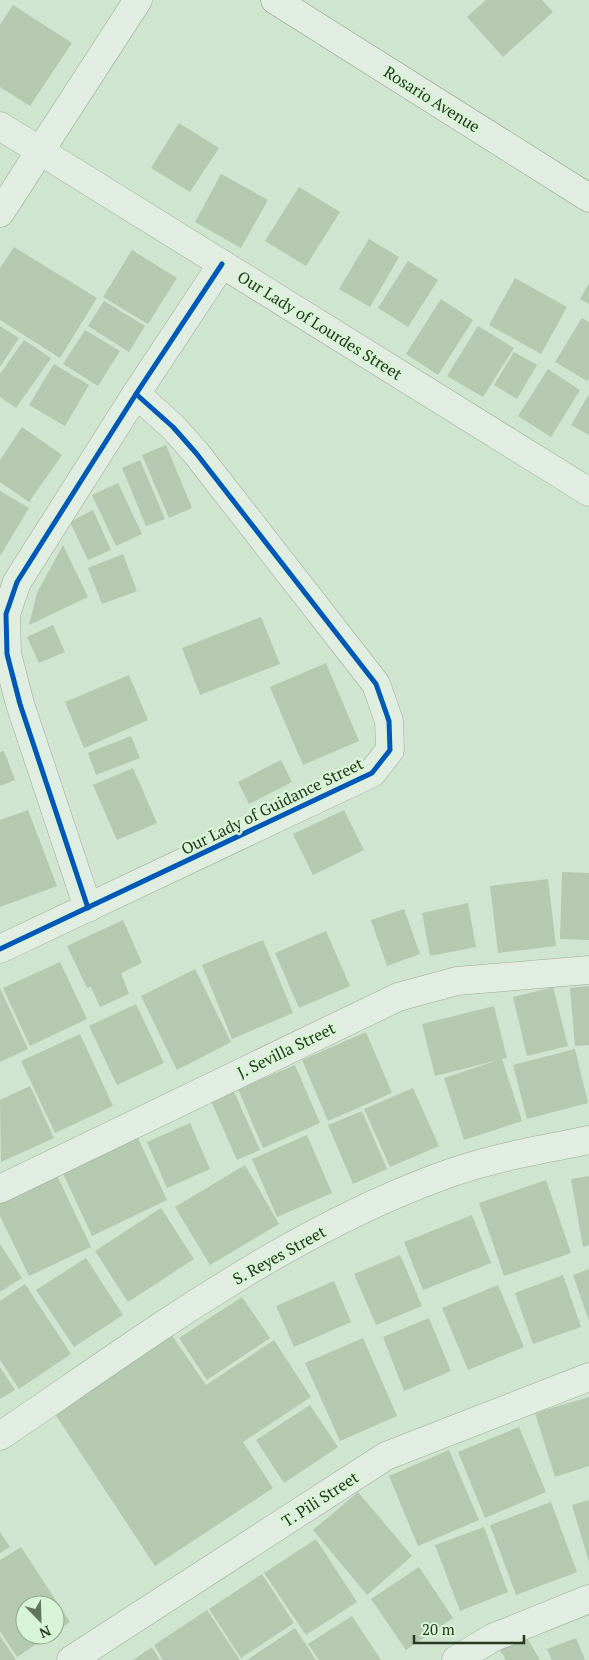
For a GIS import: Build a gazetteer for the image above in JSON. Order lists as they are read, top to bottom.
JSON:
{
  "streets": {
    "street": [
      "Rosario Avenue",
      "Our Lady of Lourdes Street",
      "Our Lady of Guidance Street",
      "J. Sevilla Street",
      "S. Reyes Street",
      "T. Pili Street"
    ]
  },
  "scale_bar": "20 m",
  "north": "bottom right"
}
